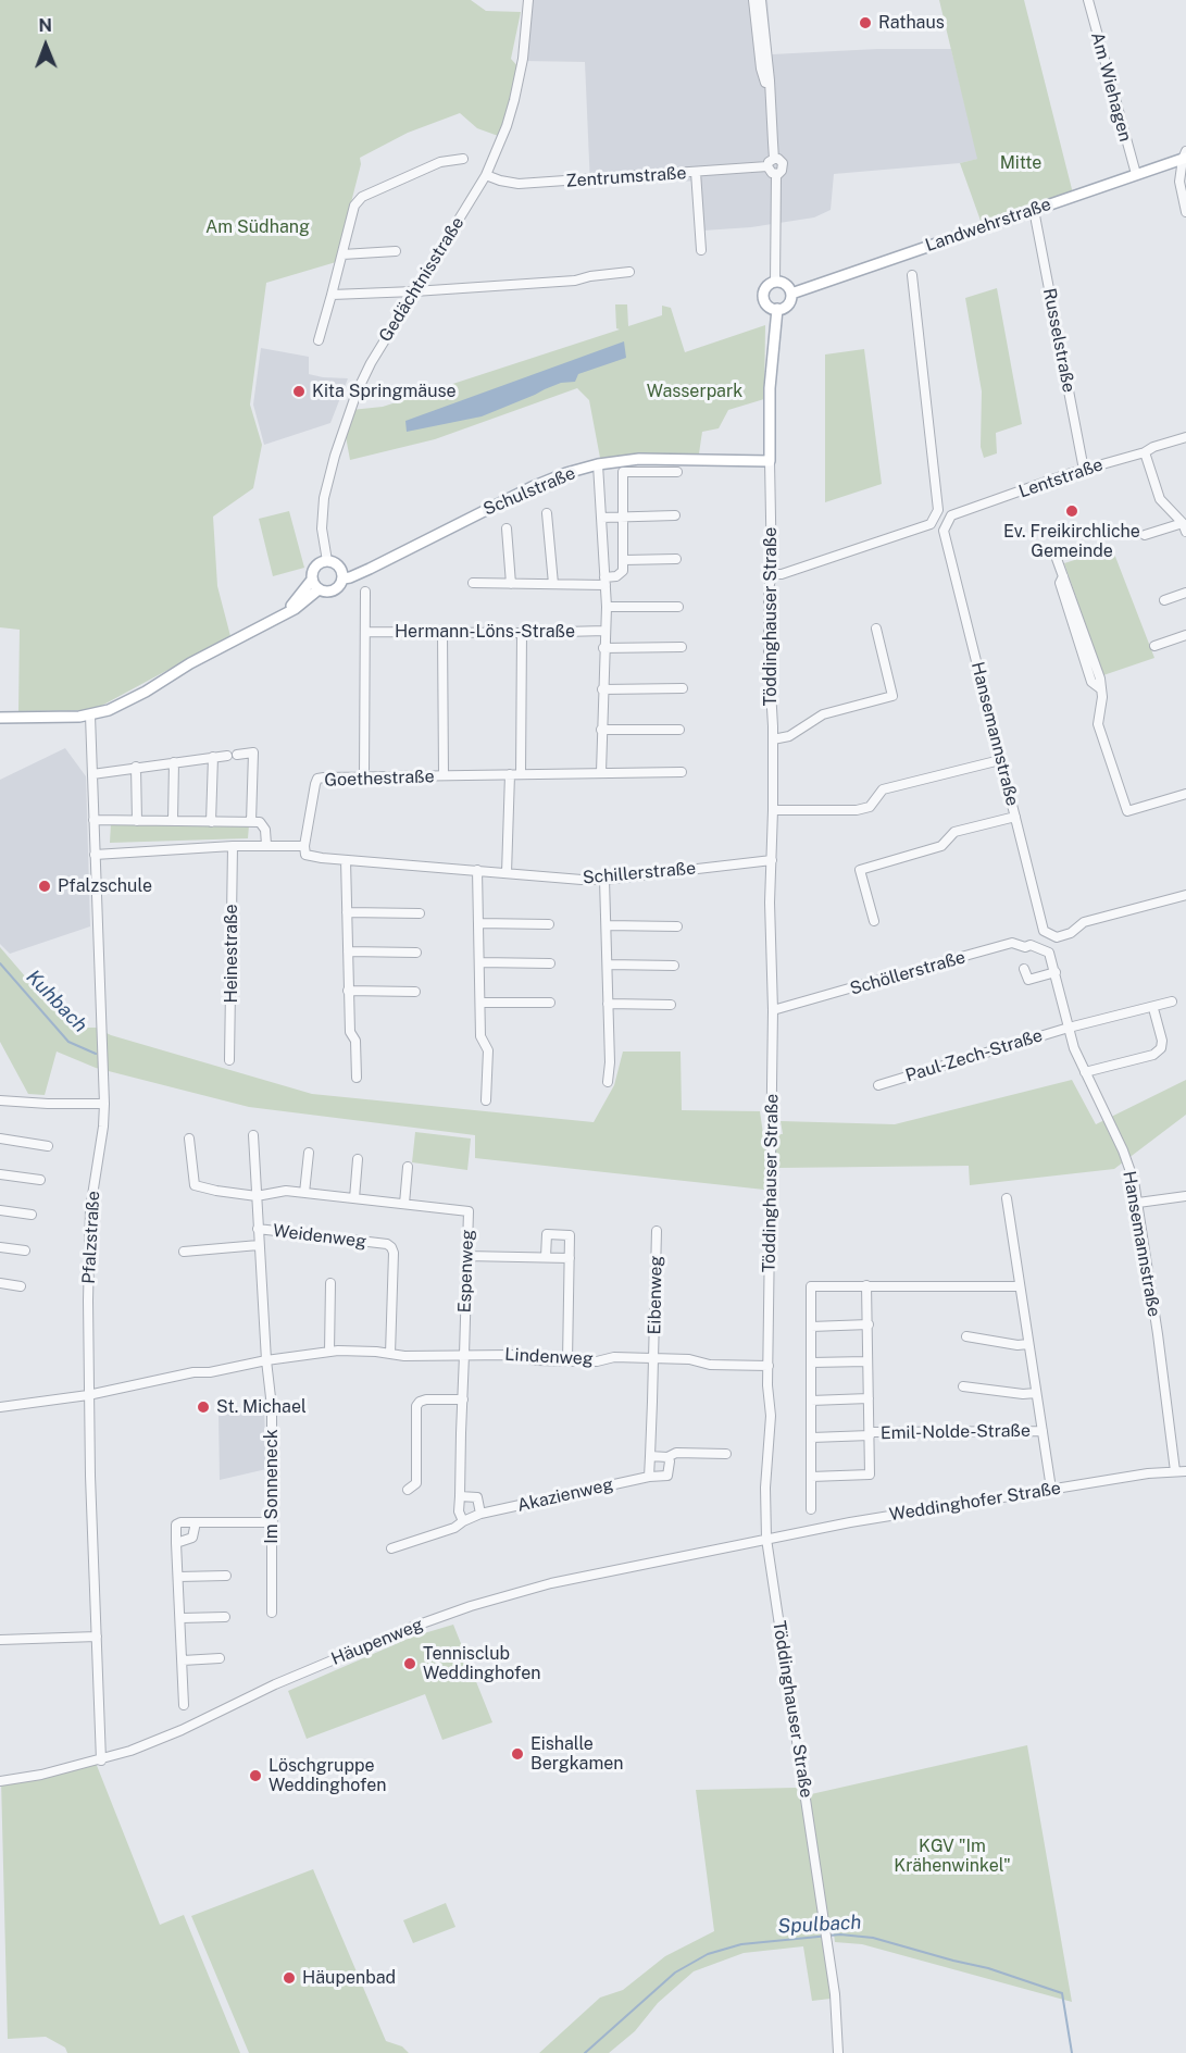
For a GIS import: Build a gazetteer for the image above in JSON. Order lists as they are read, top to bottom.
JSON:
{
  "streets": {
    "main road": ["Landwehrstraße", "Schulstraße", "Töddinghauser Straße"],
    "street": [
      "Am Wiehagen",
      "Zentrumstraße",
      "Gedächtnisstraße",
      "Russelstraße",
      "Lentstraße",
      "Hermann-Löns-Straße",
      "Hansemannstraße",
      "Goethestraße",
      "Schillerstraße",
      "Heinestraße",
      "Schöllerstraße",
      "Paul-Zech-Straße",
      "Weidenweg",
      "Pfalzstraße",
      "Espenweg",
      "Eibenweg",
      "Lindenweg",
      "Emil-Nolde-Straße",
      "Im Sonneneck",
      "Akazienweg",
      "Weddinghofer Straße",
      "Häupenweg"
    ]
  },
  "crossings": [
    ["Am Wiehagen", "Landwehrstraße"],
    ["Zentrumstraße", "Gedächtnisstraße"],
    ["Landwehrstraße", "Russelstraße"],
    ["Landwehrstraße", "Töddinghauser Straße"],
    ["Gedächtnisstraße", "Schulstraße"],
    ["Russelstraße", "Lentstraße"],
    ["Lentstraße", "Hansemannstraße"],
    ["Schulstraße", "Töddinghauser Straße"],
    ["Töddinghauser Straße", "Schillerstraße"],
    ["Töddinghauser Straße", "Schöllerstraße"],
    ["Töddinghauser Straße", "Lindenweg"],
    ["Töddinghauser Straße", "Weddinghofer Straße"],
    ["Töddinghauser Straße", "Häupenweg"],
    ["Hansemannstraße", "Schöllerstraße"],
    ["Hansemannstraße", "Paul-Zech-Straße"],
    ["Hansemannstraße", "Weddinghofer Straße"],
    ["Goethestraße", "Schillerstraße"],
    ["Weidenweg", "Lindenweg"],
    ["Pfalzstraße", "Lindenweg"],
    ["Pfalzstraße", "Häupenweg"],
    ["Espenweg", "Lindenweg"],
    ["Eibenweg", "Lindenweg"],
    ["Lindenweg", "Im Sonneneck"],
    ["Weddinghofer Straße", "Häupenweg"]
  ],
  "water": ["Kuhbach", "Spulbach"],
  "parks": [
    "Mitte",
    "Am Südhang",
    "Wasserpark",
    "KGV \"Im Krähenwinkel\""
  ],
  "places": [
    "Rathaus",
    "Kita Springmäuse",
    "Ev. Freikirchliche Gemeinde",
    "Pfalzschule",
    "St. Michael",
    "Tennisclub Weddinghofen",
    "Eishalle Bergkamen",
    "Löschgruppe Weddinghofen",
    "Häupenbad"
  ],
  "north": "top"
}
